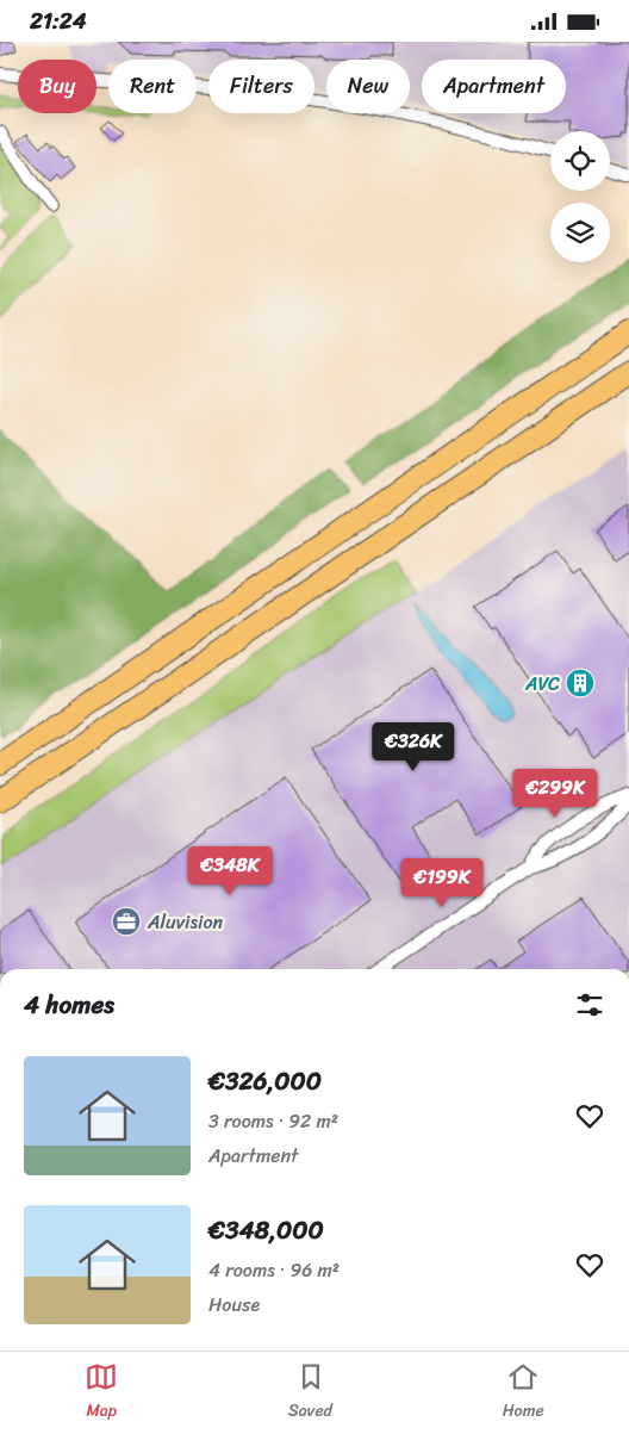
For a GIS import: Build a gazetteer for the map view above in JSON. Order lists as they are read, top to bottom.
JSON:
{
  "places": {
    "building": ["AVC"],
    "office": ["Aluvision"]
  },
  "page": {
    "status": "21:24",
    "chip": [
      "Buy",
      "Rent",
      "Filters",
      "New",
      "Apartment"
    ],
    "price": [
      "€326K",
      "€299K",
      "€348K",
      "€199K"
    ],
    "heading": "4 homes",
    "list": [
      {
        "name": "€326,000",
        "note": "3 rooms · 92 m² · Apartment"
      },
      {
        "name": "€348,000",
        "note": "4 rooms · 96 m² · House"
      }
    ],
    "tabs": ["Map", "Saved", "Home"]
  }
}
